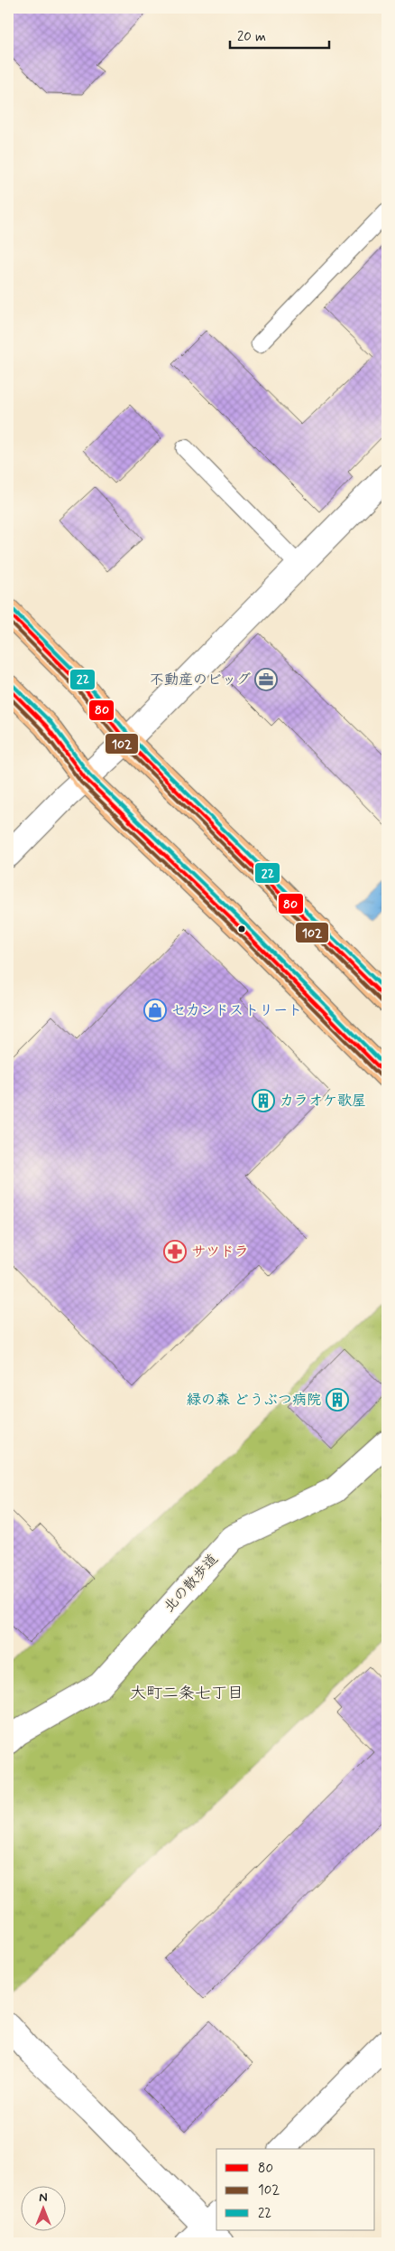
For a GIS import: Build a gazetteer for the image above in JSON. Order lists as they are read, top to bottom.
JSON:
{
  "streets": {
    "street": ["北の散歩道"]
  },
  "districts": ["大町二条七丁目"],
  "places": {
    "office": ["不動産のビッグ"],
    "shop": ["セカンドストリート"],
    "building": ["カラオケ歌屋", "緑の森 どうぶつ病院"],
    "pharmacy": ["サツドラ"]
  },
  "lines": ["transit line 22", "transit line 80", "transit line 102"],
  "legend": ["80", "102", "22"],
  "scale_bar": "20 m",
  "north": "top"
}
